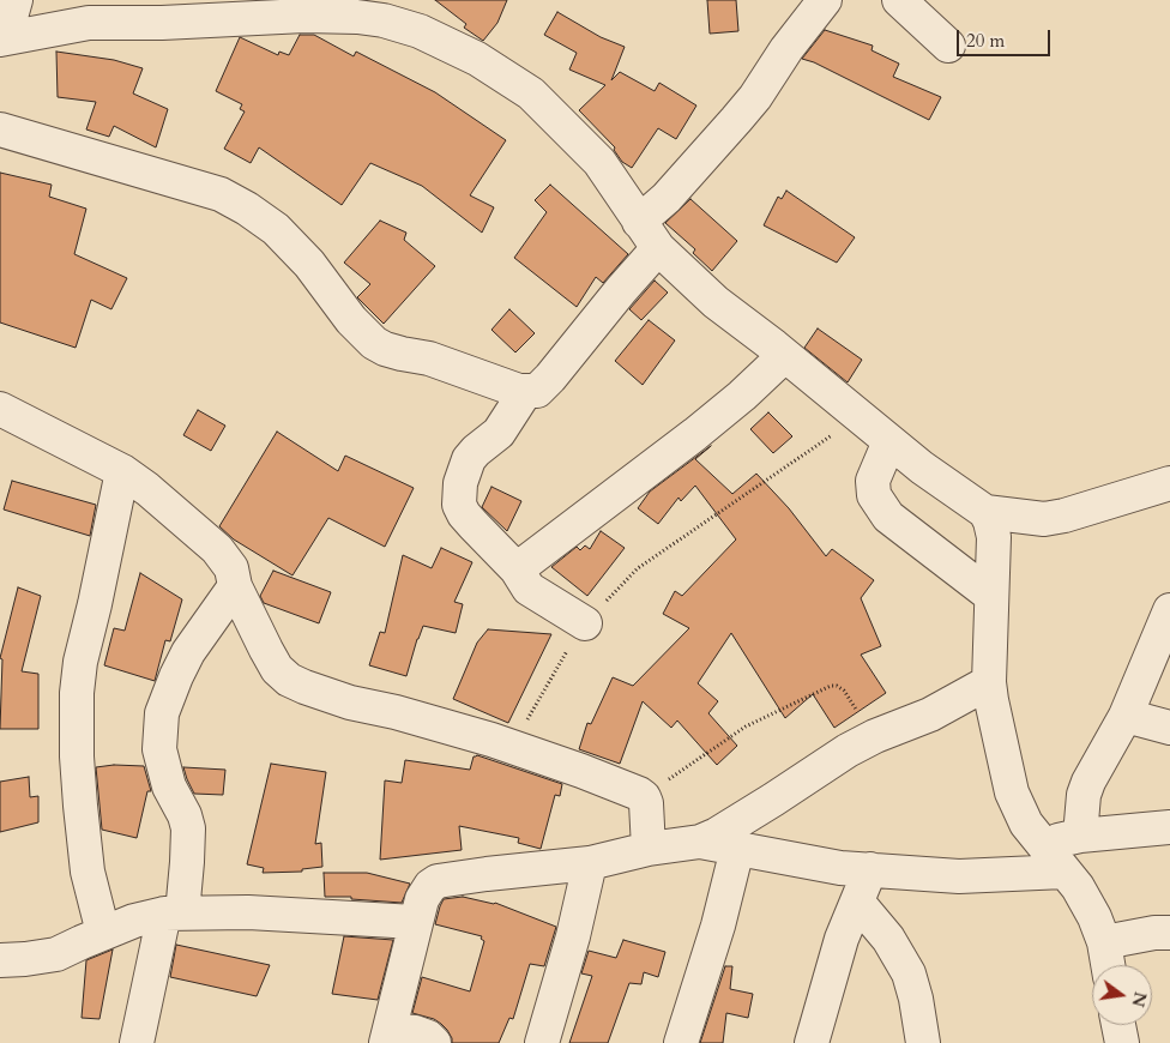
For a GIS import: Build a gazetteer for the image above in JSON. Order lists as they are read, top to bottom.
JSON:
{
  "scale_bar": "20 m",
  "north": "right"
}
